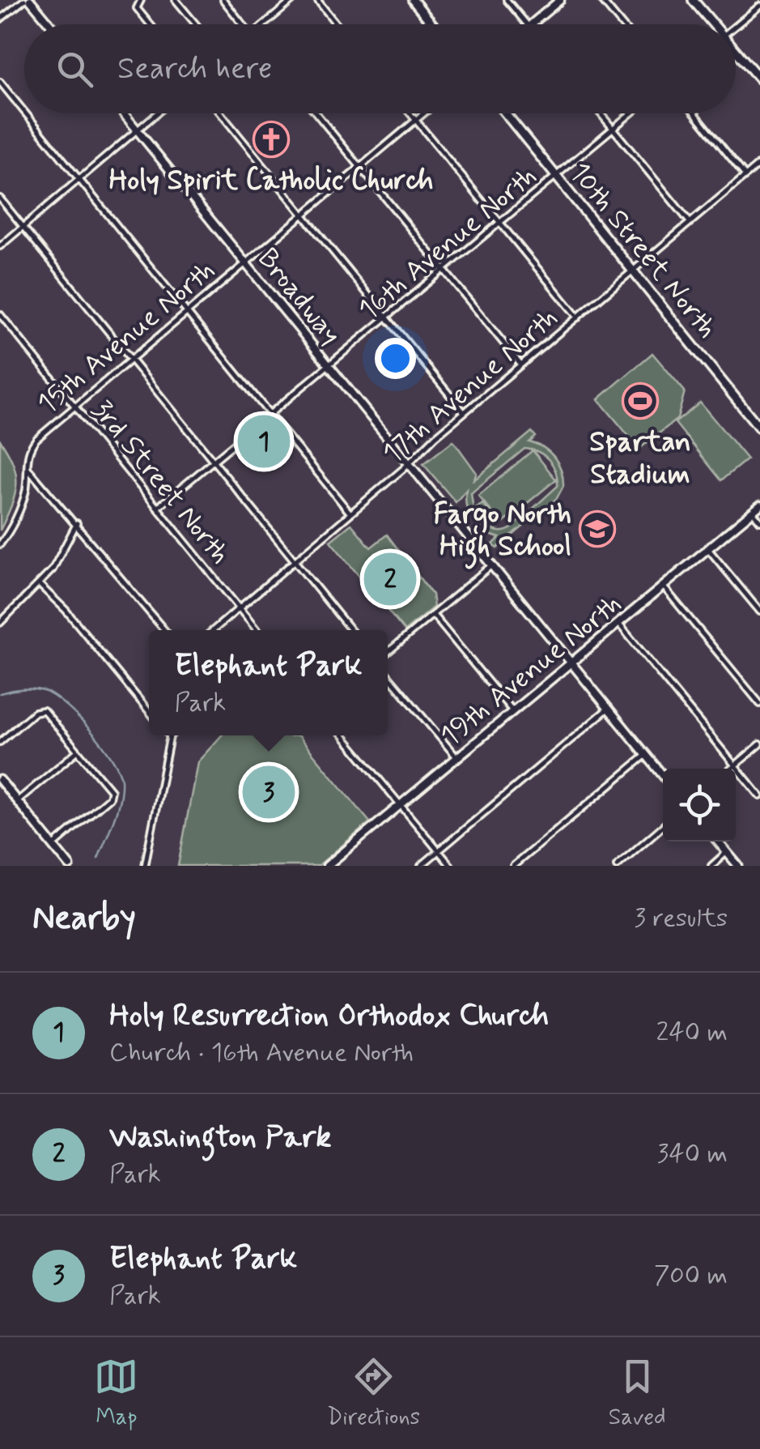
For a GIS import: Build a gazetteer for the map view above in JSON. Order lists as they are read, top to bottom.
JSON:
{
  "streets": {
    "main road": ["10th Street North"],
    "street": [
      "16th Avenue North",
      "Broadway",
      "15th Avenue North",
      "17th Avenue North",
      "3rd Street North",
      "19th Avenue North"
    ]
  },
  "crossings": [
    ["16th Avenue North", "10th Street North"],
    ["16th Avenue North", "Broadway"],
    ["16th Avenue North", "3rd Street North"],
    ["10th Street North", "17th Avenue North"],
    ["Broadway", "15th Avenue North"],
    ["Broadway", "17th Avenue North"],
    ["Broadway", "19th Avenue North"],
    ["15th Avenue North", "3rd Street North"],
    ["17th Avenue North", "3rd Street North"]
  ],
  "places": {
    "church": ["Holy Spirit Catholic Church"],
    "sports": ["Spartan Stadium"],
    "school or university": ["Fargo North High School"]
  },
  "page": {
    "search": "Search here",
    "pins": ["1", "2", "3"],
    "popup": ["Elephant Park", "Park"],
    "heading": ["Nearby", "3 results"],
    "list": [
      {
        "mark": "1",
        "name": "Holy Resurrection Orthodox Church",
        "note": "Church · 16th Avenue North",
        "value": "240 m"
      },
      {
        "mark": "2",
        "name": "Washington Park",
        "note": "Park",
        "value": "340 m"
      },
      {
        "mark": "3",
        "name": "Elephant Park",
        "note": "Park",
        "value": "700 m"
      }
    ],
    "nav": ["Map", "Directions", "Saved"]
  }
}
